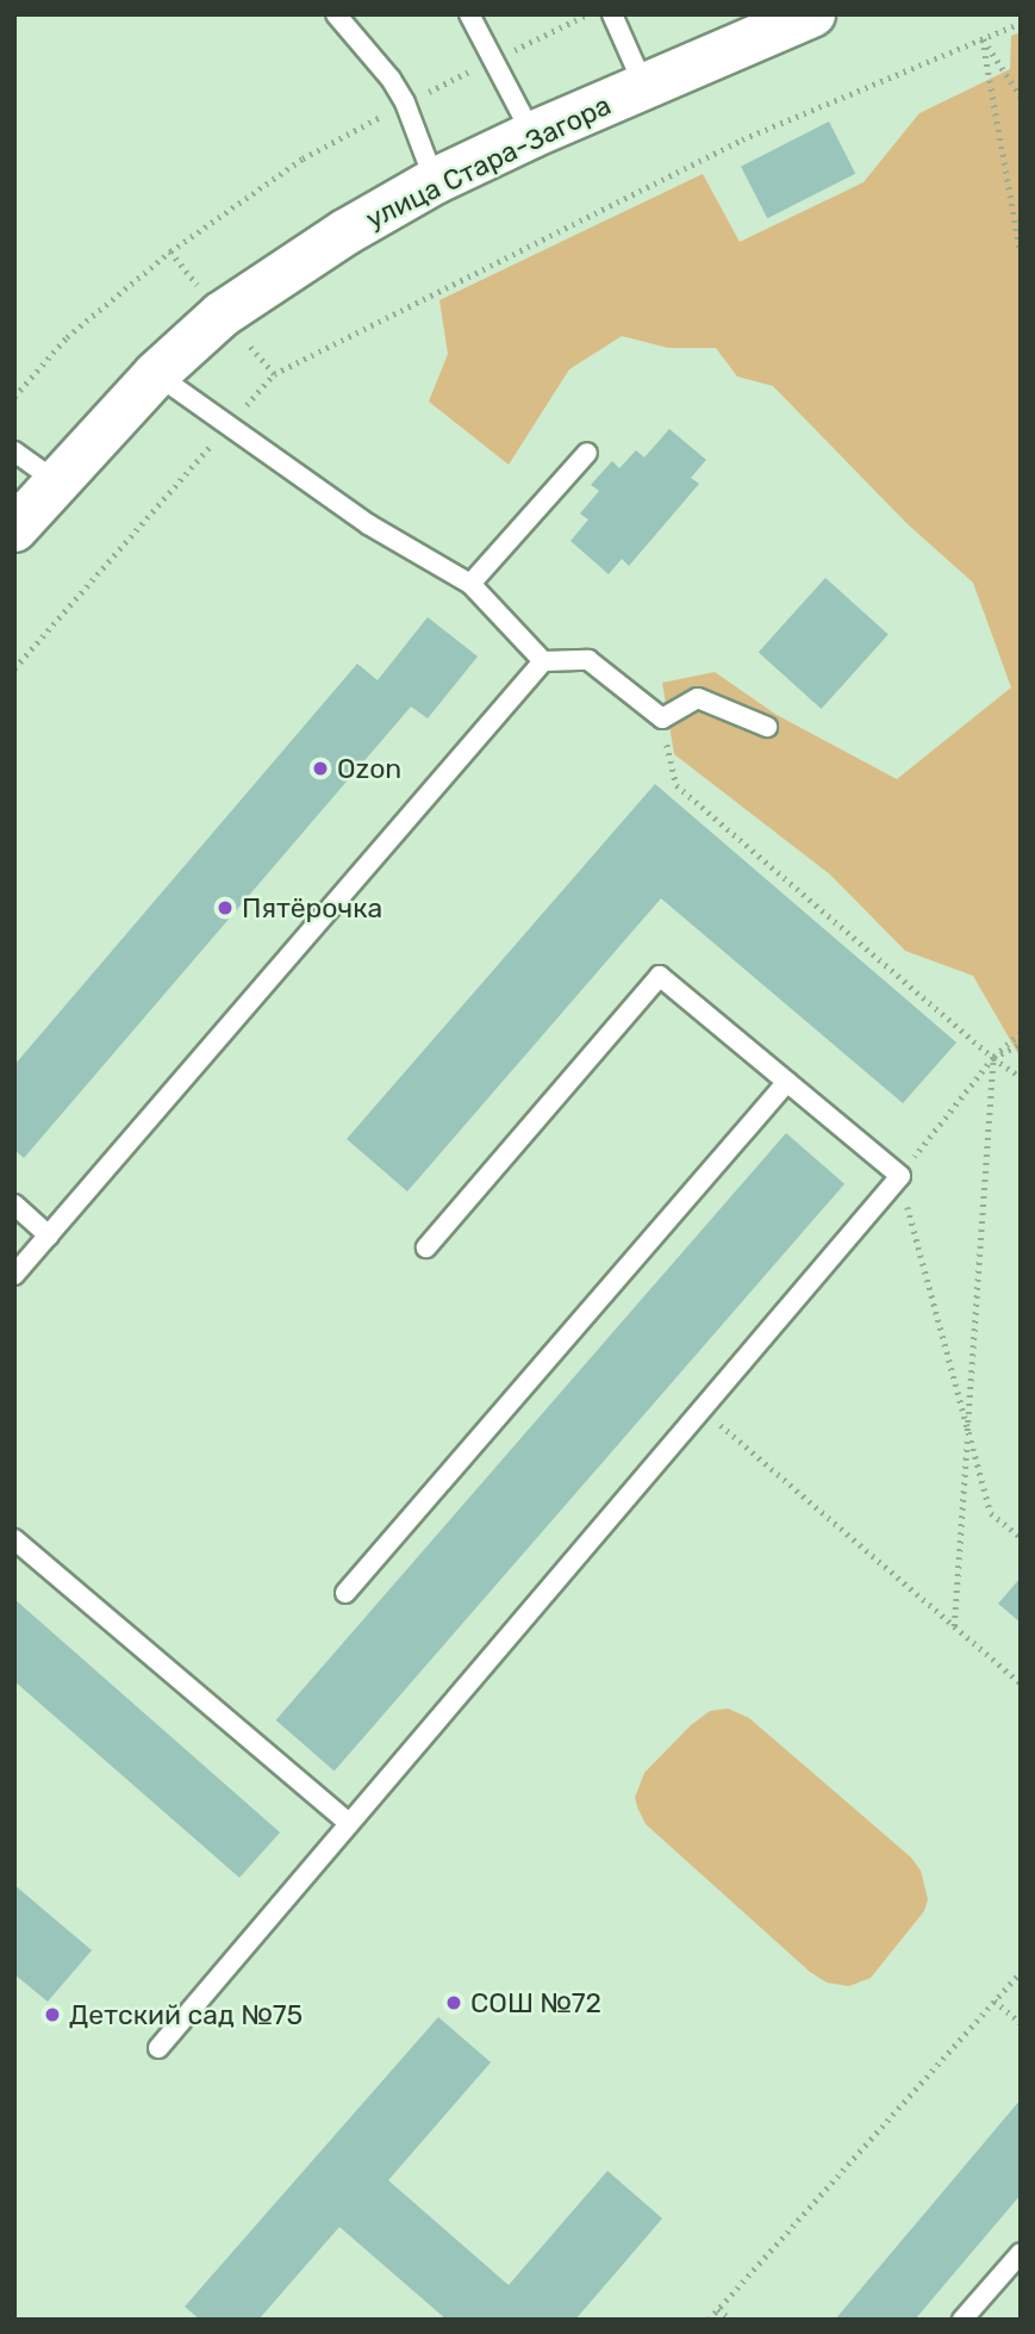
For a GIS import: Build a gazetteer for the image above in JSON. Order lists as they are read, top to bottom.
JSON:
{
  "streets": {
    "main road": ["улица Стара-Загора"]
  },
  "places": [
    "Ozon",
    "Пятёрочка",
    "СОШ №72",
    "Детский сад №75"
  ]
}
